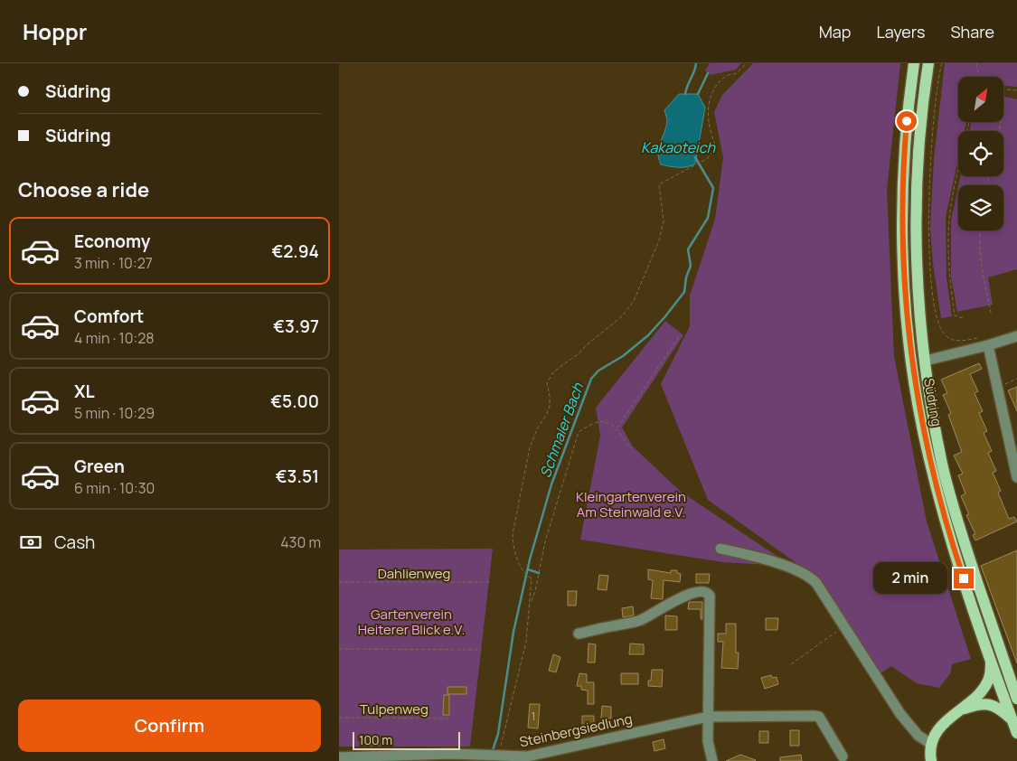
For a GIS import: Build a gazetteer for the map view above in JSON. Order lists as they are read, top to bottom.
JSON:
{
  "streets": {
    "main road": ["Südring"],
    "street": ["Steinbergsiedlung"],
    "path": ["Dahlienweg", "Tulpenweg"]
  },
  "water": ["Kakaoteich", "Schmaler Bach"],
  "parks": ["Kleingartenverein Am Steinwald e.V.", "Gartenverein Heiterer Blick e.V."],
  "house_numbers": ["1"],
  "scale_bar": "100 m",
  "north": "top right",
  "page": {
    "header": "Hoppr",
    "nav": ["Map", "Layers", "Share"],
    "banner": ["Südring", "Südring"],
    "heading": "Choose a ride",
    "list": [
      {
        "name": "Economy",
        "note": "3 min · 10:27",
        "value": "€2.94"
      },
      {
        "name": "Comfort",
        "note": "4 min · 10:28",
        "value": "€3.97"
      },
      {
        "name": "XL",
        "note": "5 min · 10:29",
        "value": "€5.00"
      },
      {
        "name": "Green",
        "note": "6 min · 10:30",
        "value": "€3.51"
      }
    ],
    "pay": ["Cash", "430 m"],
    "bubble": "2 min",
    "buttons": "Confirm",
    "scale": "100 m"
  }
}
